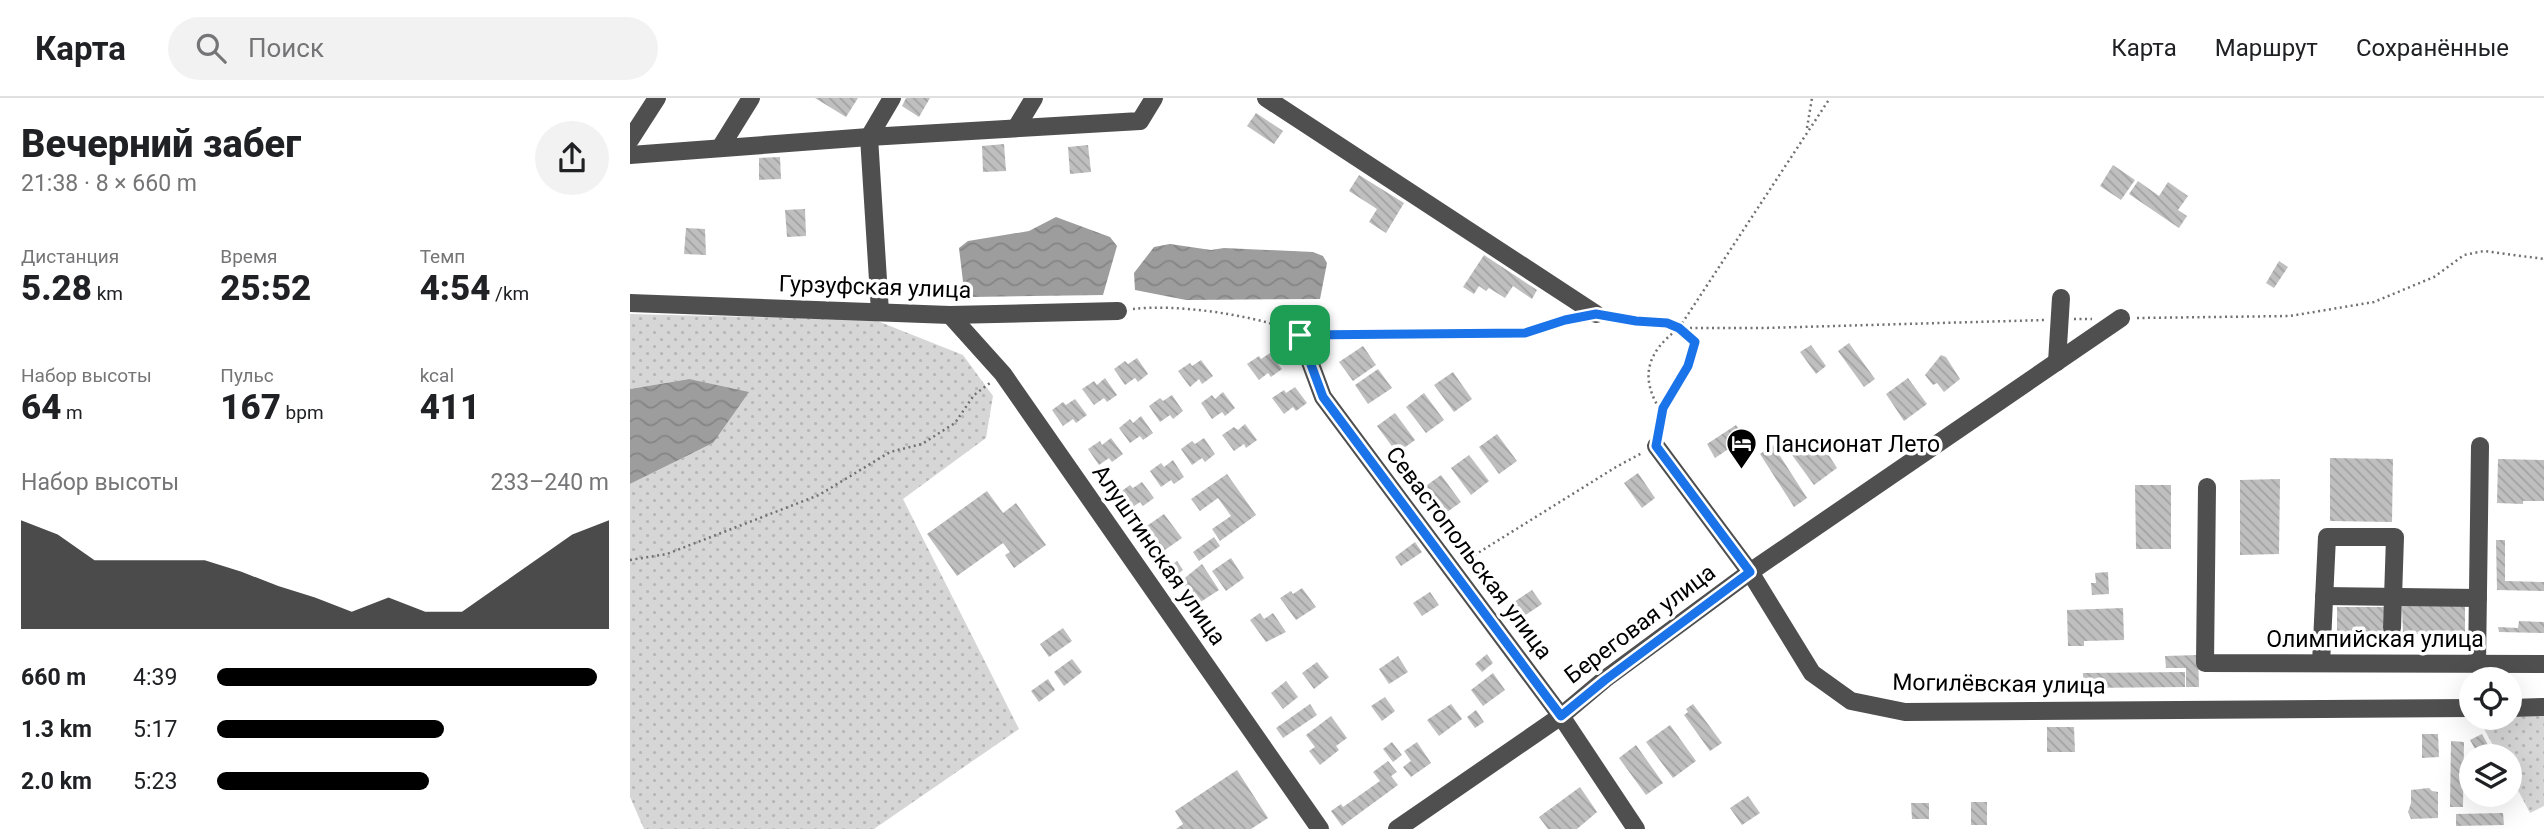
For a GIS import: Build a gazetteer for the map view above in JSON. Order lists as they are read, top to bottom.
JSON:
{
  "streets": {
    "street": [
      "Гурзуфская улица",
      "Севастопольская улица",
      "Алуштинская улица",
      "Береговая улица",
      "Олимпийская улица",
      "Могилёвская улица"
    ]
  },
  "crossings": [
    ["Гурзуфская улица", "Алуштинская улица"],
    ["Севастопольская улица", "Береговая улица"],
    ["Береговая улица", "Могилёвская улица"]
  ],
  "places": {
    "hotel": ["Пансионат Лето"]
  },
  "page": {
    "header": "Карта",
    "search": "Поиск",
    "nav": ["Карта", "Маршрут", "Сохранённые"],
    "heading": ["Вечерний забег", "21:38 · 8 × 660 m"],
    "stats": [
      ["Дистанция", "5.28 km"],
      ["Время", "25:52"],
      ["Темп", "4:54 /km"],
      ["Набор высоты", "64 m"],
      ["Пульс", "167 bpm"],
      ["kcal", "411"]
    ],
    "chart": ["Набор высоты", "233–240 m"],
    "list": [
      {
        "name": "660 m",
        "note": "4:39"
      },
      {
        "name": "1.3 km",
        "note": "5:17"
      },
      {
        "name": "2.0 km",
        "note": "5:23"
      }
    ]
  }
}
